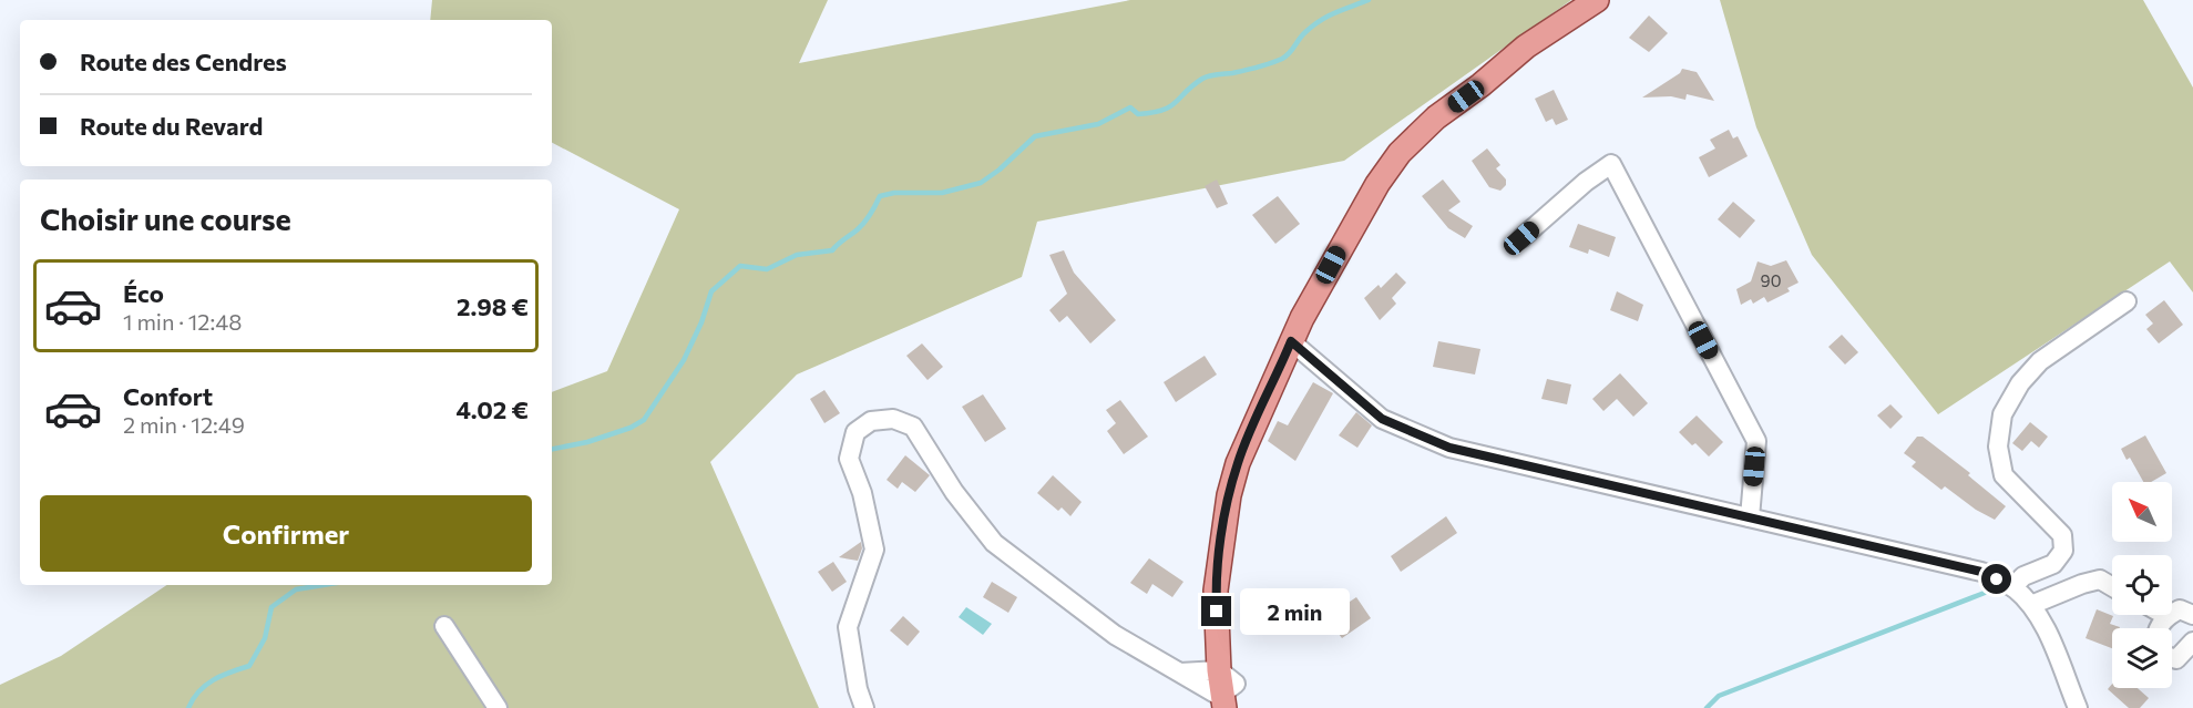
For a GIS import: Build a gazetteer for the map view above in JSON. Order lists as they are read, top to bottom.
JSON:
{
  "house_numbers": ["90"],
  "north": "top left",
  "page": {
    "banner": ["Route des Cendres", "Route du Revard"],
    "heading": "Choisir une course",
    "list": [
      {
        "name": "Éco",
        "note": "1 min · 12:48",
        "value": "2.98 €"
      },
      {
        "name": "Confort",
        "note": "2 min · 12:49",
        "value": "4.02 €"
      }
    ],
    "buttons": "Confirmer",
    "bubble": "2 min"
  }
}
